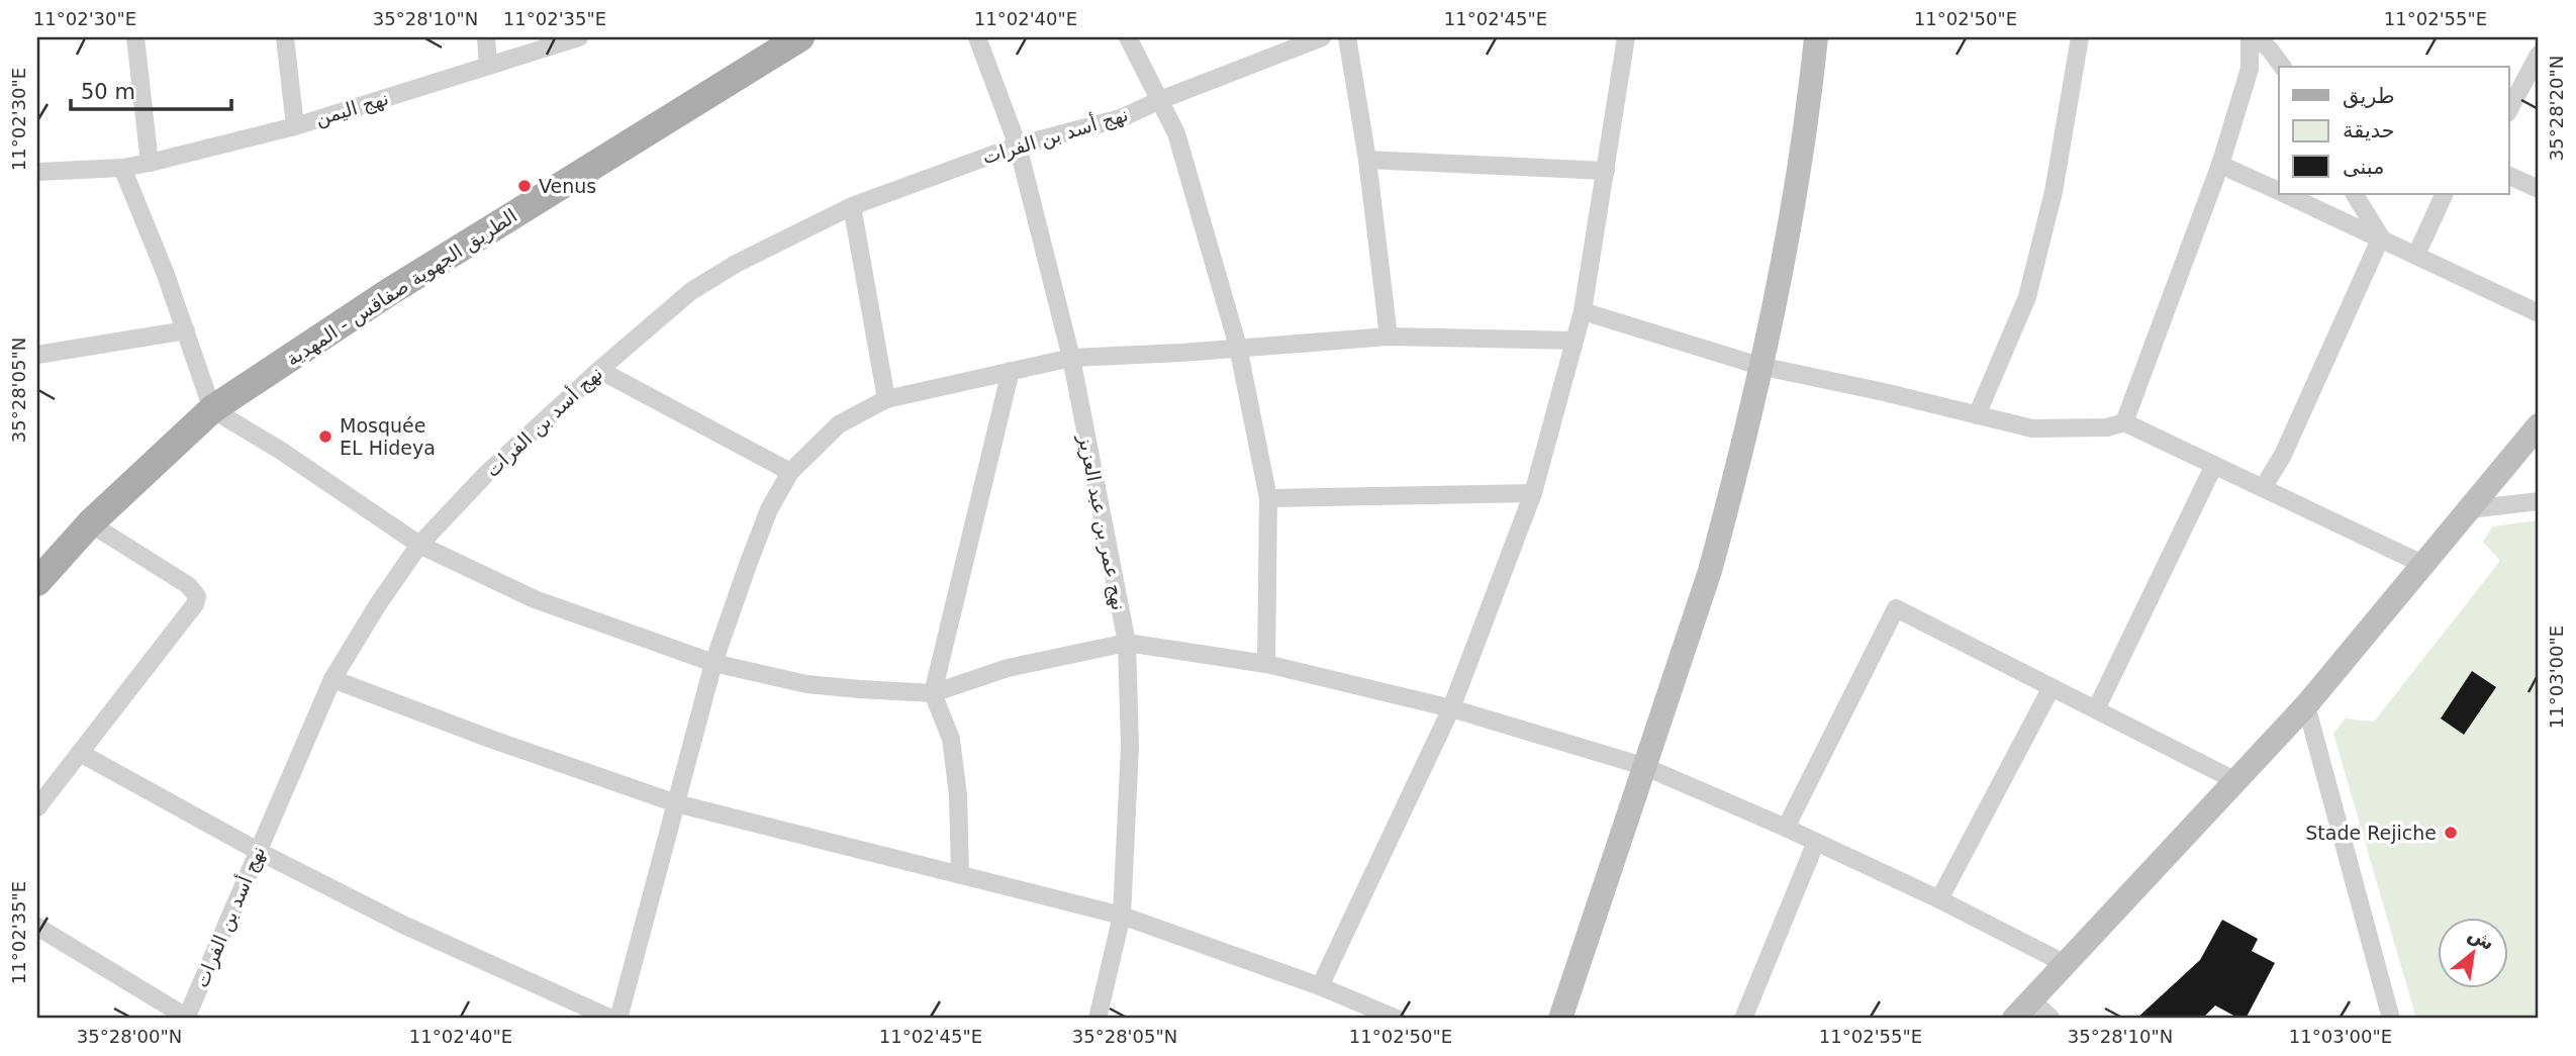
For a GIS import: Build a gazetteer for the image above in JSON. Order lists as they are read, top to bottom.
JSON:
{
  "streets": {
    "main road": ["الطريق الجهوية صفاقس - المهدية"],
    "street": ["نهج اليمن", "نهج أسد بن الفرات", "نهج عمر بن عبد العزيز"]
  },
  "crossings": [
    ["نهج أسد بن الفرات", "نهج عمر بن عبد العزيز"]
  ],
  "places": ["Venus", "Mosquée EL Hideya", "Stade Rejiche"],
  "legend": ["طريق", "حديقة", "مبنى"],
  "scale_bar": "50 m",
  "north": "top right",
  "coordinates": [
    "11°02'30\"E",
    "35°28'10\"N",
    "11°02'35\"E",
    "11°02'40\"E",
    "11°02'45\"E",
    "11°02'50\"E",
    "11°02'55\"E",
    "35°28'20\"N",
    "35°28'05\"N",
    "11°03'00\"E",
    "35°28'00\"N"
  ]
}
